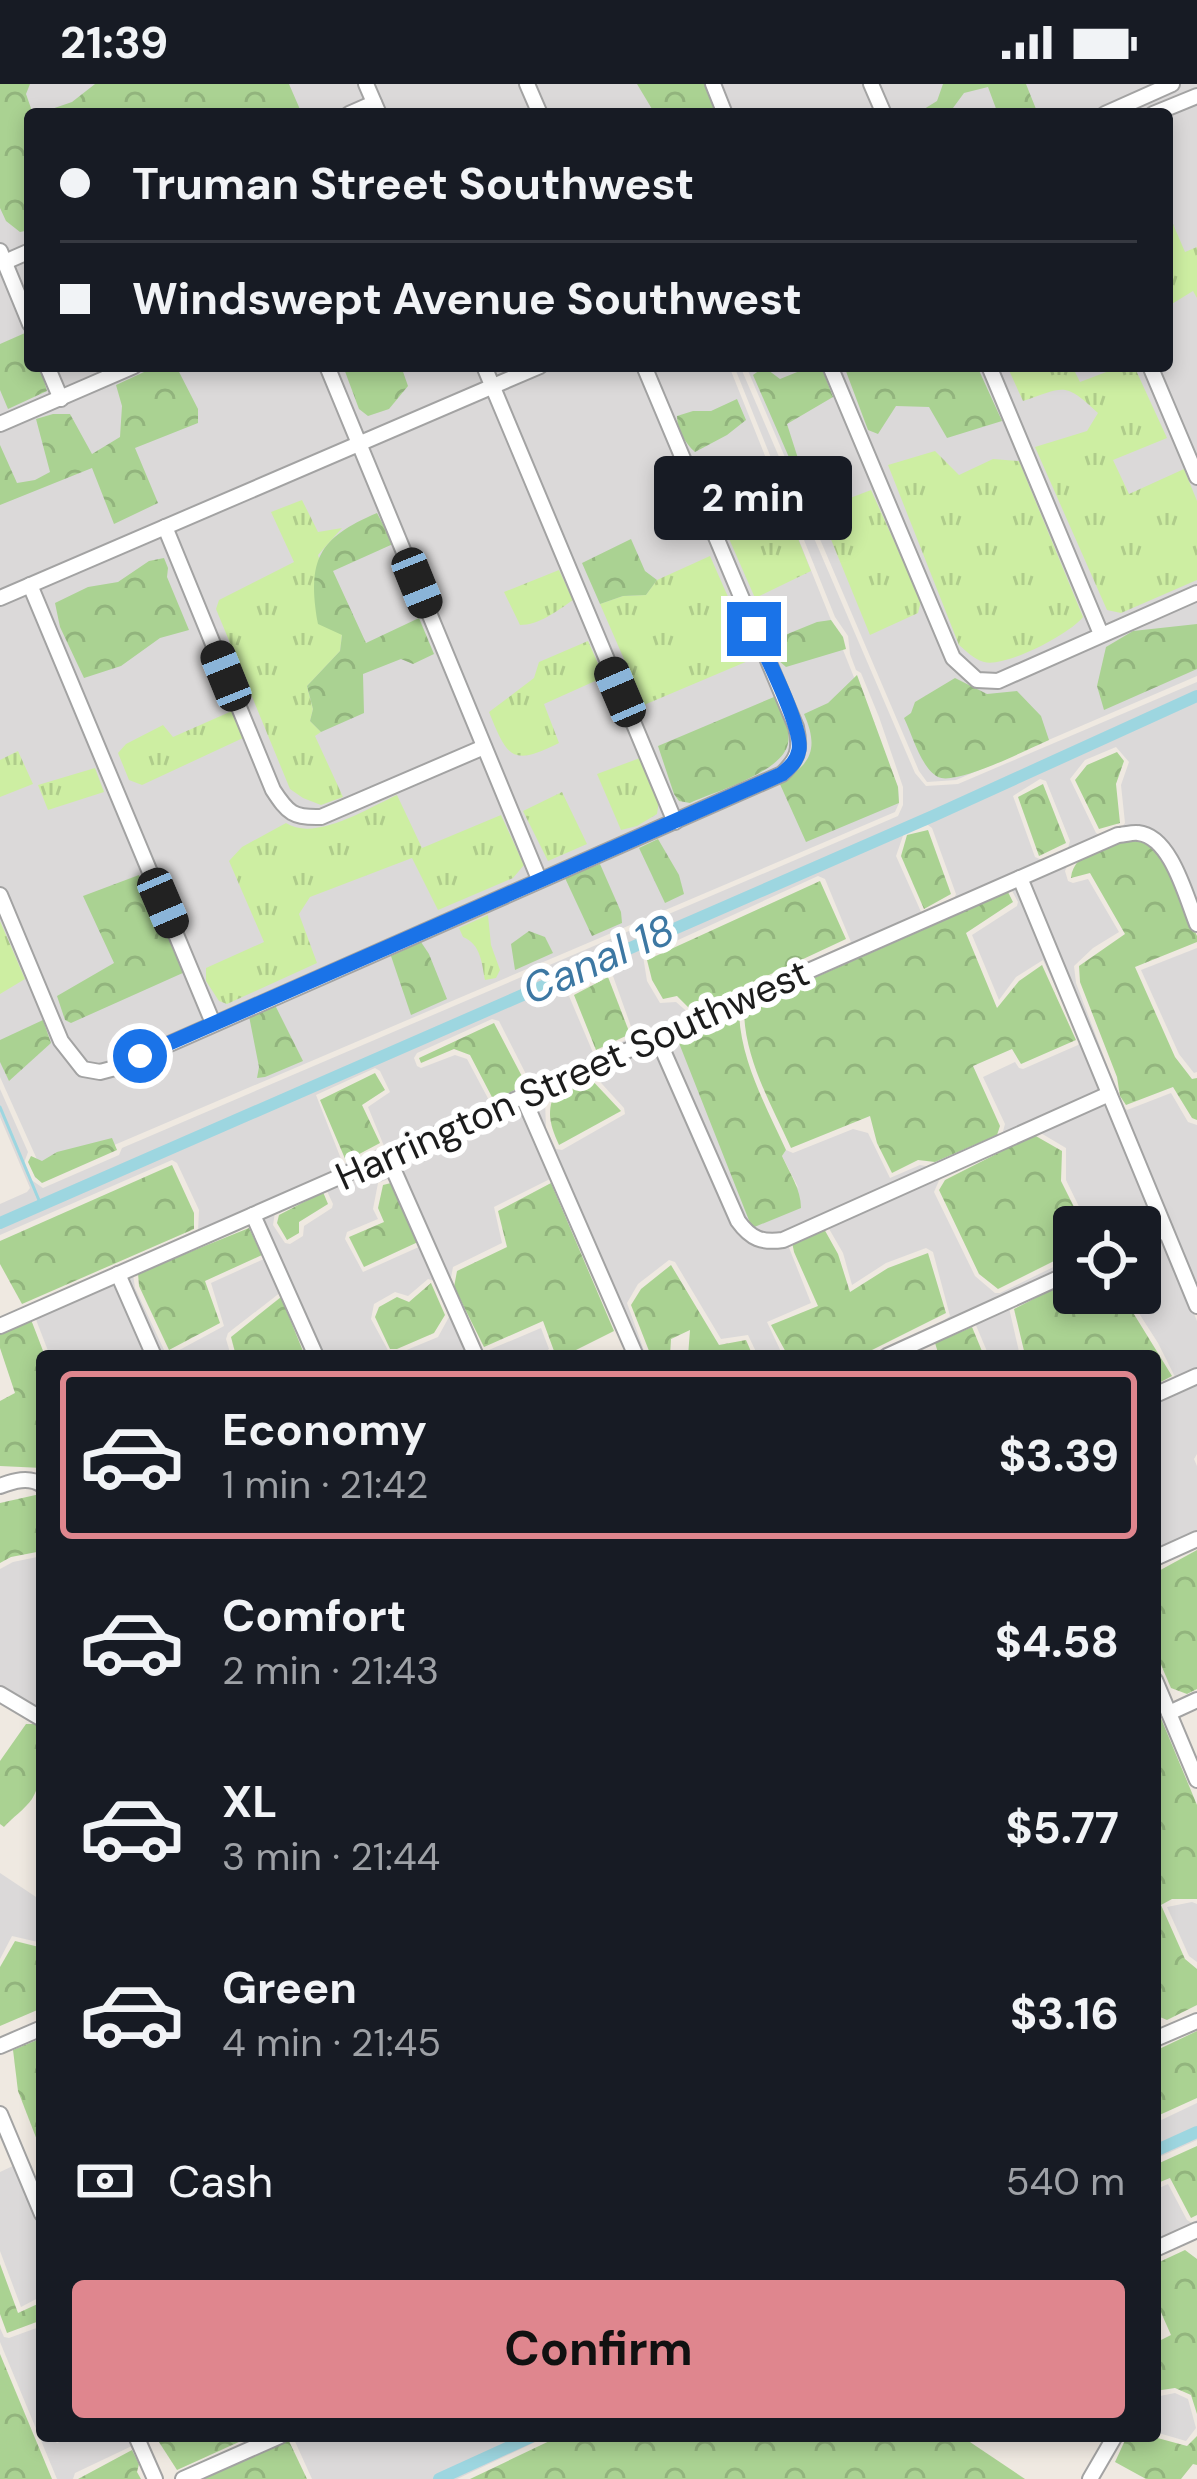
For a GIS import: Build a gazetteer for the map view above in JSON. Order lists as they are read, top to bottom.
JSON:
{
  "streets": {
    "street": ["Harrington Street Southwest"]
  },
  "water": ["Canal 18"],
  "page": {
    "status": "21:39",
    "banner": ["Truman Street Southwest", "Windswept Avenue Southwest"],
    "bubble": "2 min",
    "list": [
      {
        "name": "Economy",
        "note": "1 min · 21:42",
        "value": "$3.39"
      },
      {
        "name": "Comfort",
        "note": "2 min · 21:43",
        "value": "$4.58"
      },
      {
        "name": "XL",
        "note": "3 min · 21:44",
        "value": "$5.77"
      },
      {
        "name": "Green",
        "note": "4 min · 21:45",
        "value": "$3.16"
      }
    ],
    "pay": ["Cash", "540 m"],
    "buttons": "Confirm"
  }
}
